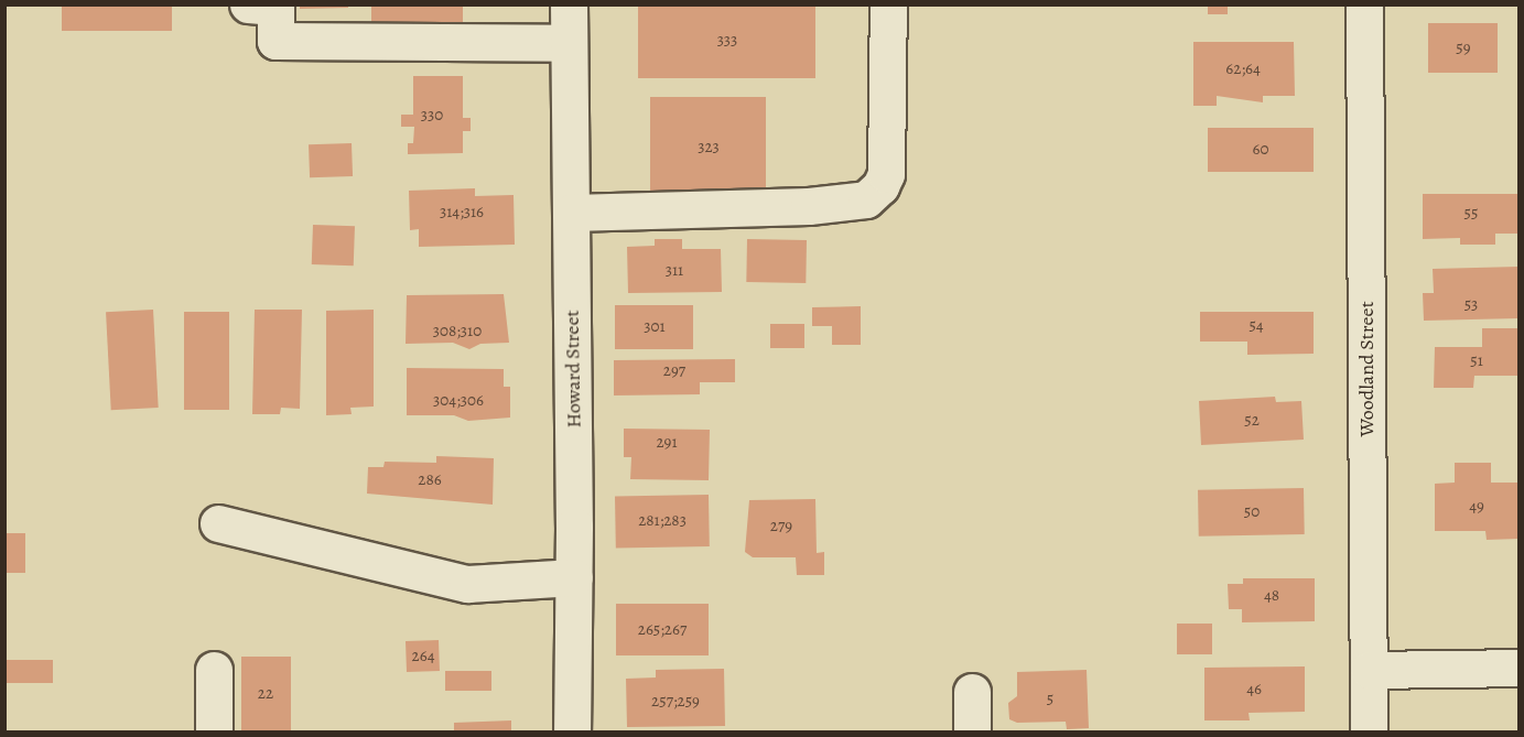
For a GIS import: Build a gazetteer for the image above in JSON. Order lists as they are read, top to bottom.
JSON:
{
  "streets": {
    "street": ["Howard Street", "Woodland Street"]
  },
  "house_numbers": [
    "333",
    "59",
    "62;64",
    "330",
    "323",
    "60",
    "314;316",
    "55",
    "311",
    "53",
    "54",
    "301",
    "308;310",
    "51",
    "297",
    "304;306",
    "52",
    "291",
    "286",
    "49",
    "50",
    "281;283",
    "279",
    "48",
    "265;267",
    "264",
    "46",
    "22",
    "5",
    "257;259"
  ]
}
